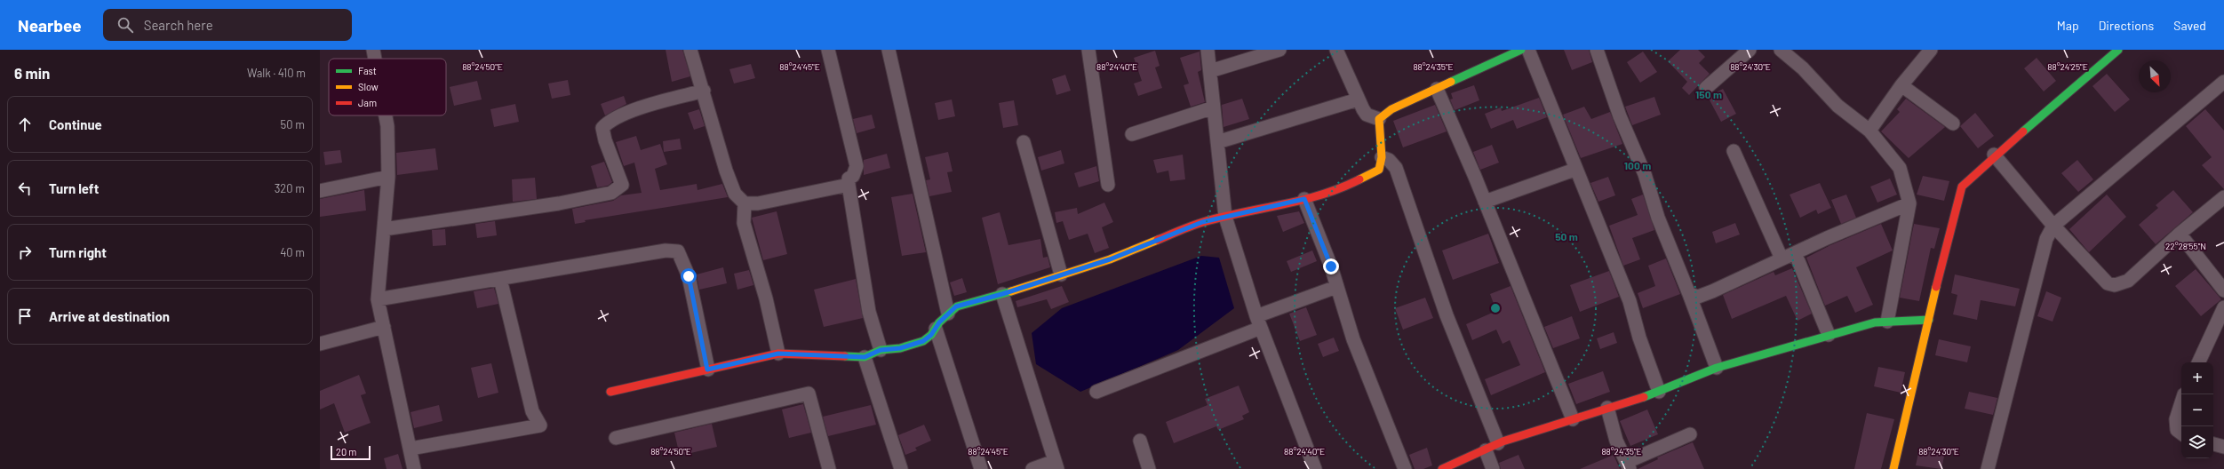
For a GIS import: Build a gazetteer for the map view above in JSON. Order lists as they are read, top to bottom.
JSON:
{
  "legend": ["Fast", "Slow", "Jam"],
  "scale_bar": "20 m",
  "north": "bottom right",
  "page": {
    "header": "Nearbee",
    "search": "Search here",
    "nav": ["Map", "Directions", "Saved"],
    "heading": ["6 min", "Walk · 410 m"],
    "list": [
      ["Continue", "50 m"],
      ["Turn left", "320 m"],
      ["Turn right", "40 m"],
      "Arrive at destination"
    ],
    "map_buttons": ["+", "−"],
    "scale": "20 m"
  },
  "coordinates": [
    "88°24'50\"E",
    "88°24'45\"E",
    "88°24'40\"E",
    "88°24'35\"E",
    "88°24'30\"E",
    "88°24'25\"E",
    "22°28'55\"N"
  ],
  "rings": ["150 m", "100 m", "50 m"]
}
